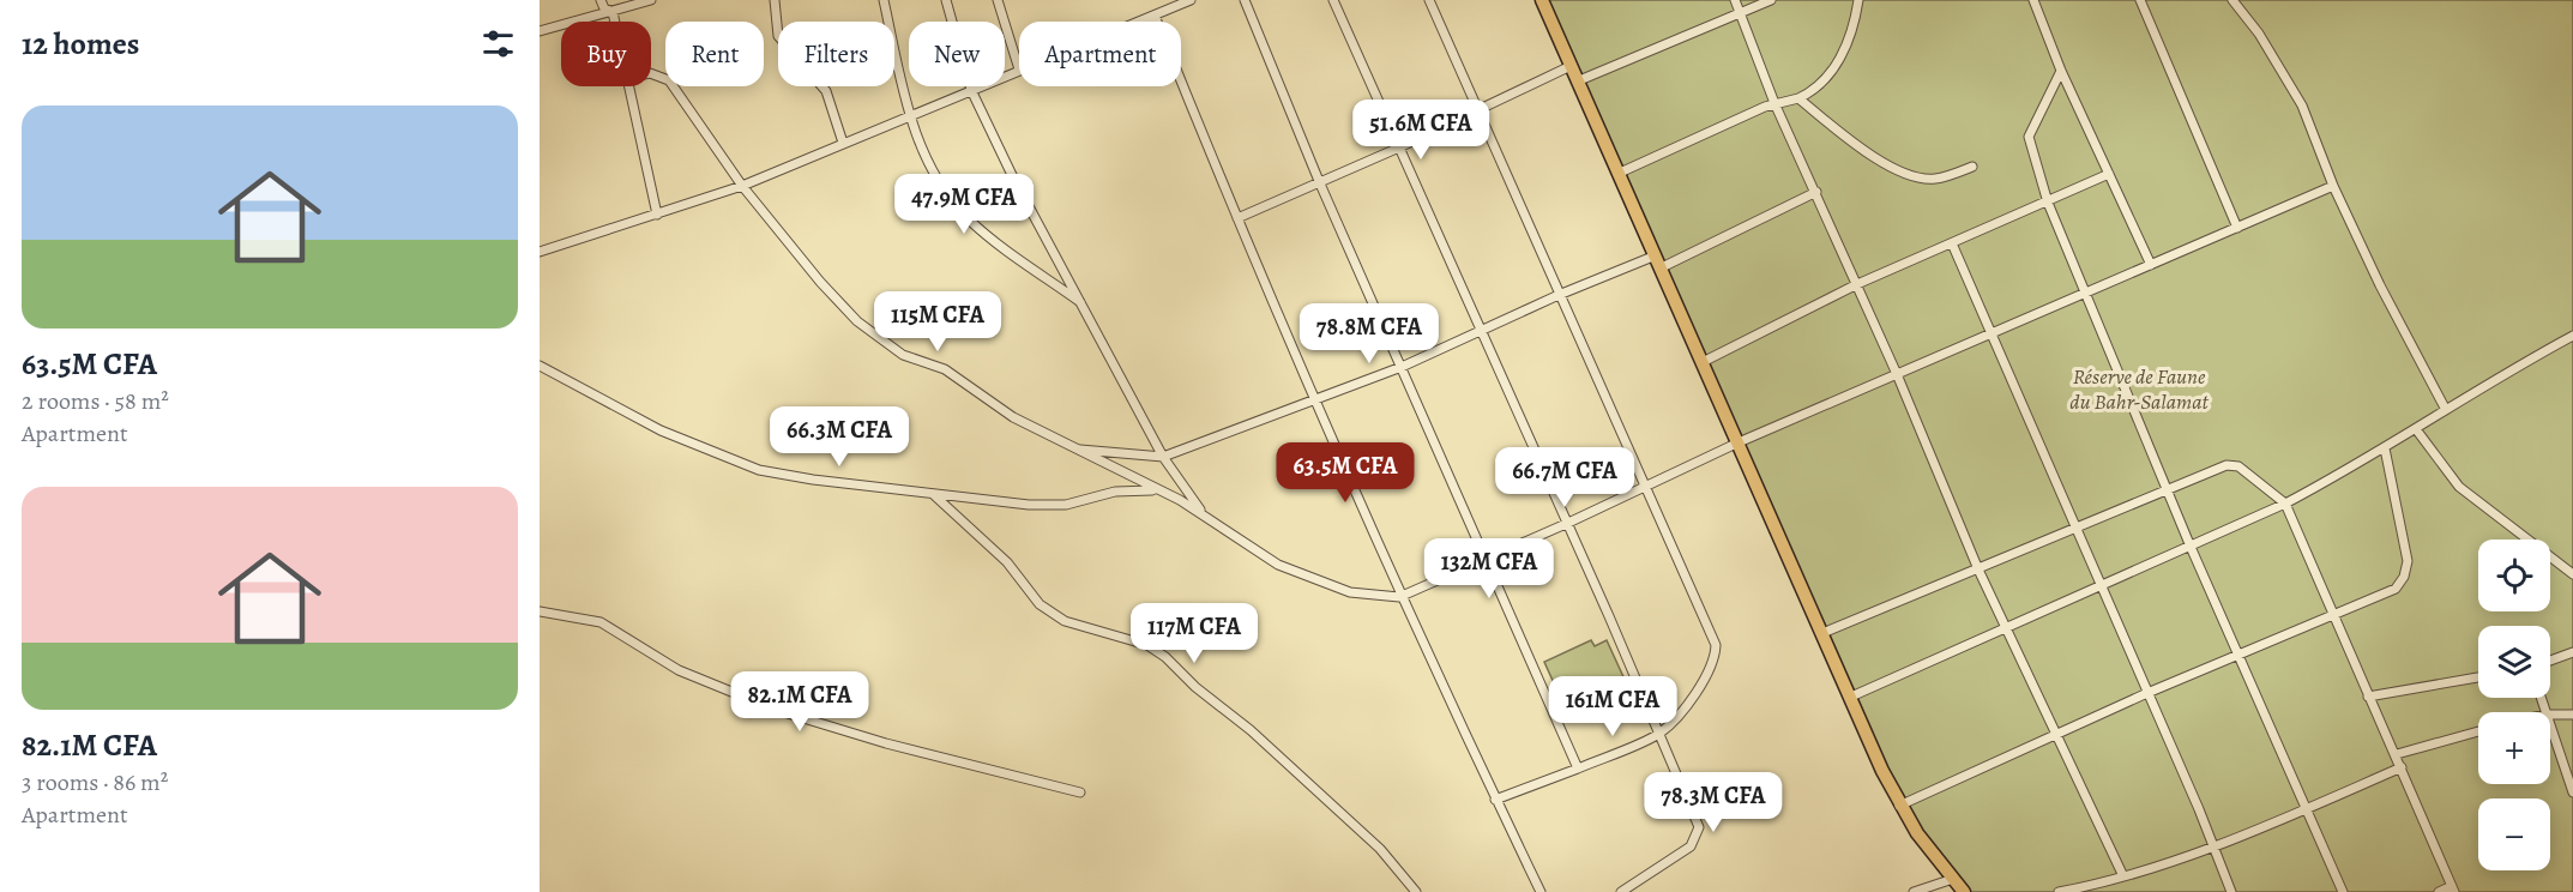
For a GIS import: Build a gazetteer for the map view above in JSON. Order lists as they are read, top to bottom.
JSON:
{
  "parks": ["Réserve de Faune du Bahr-Salamat"],
  "page": {
    "heading": "12 homes",
    "chip": [
      "Buy",
      "Rent",
      "Filters",
      "New",
      "Apartment"
    ],
    "list": [
      {
        "name": "63.5M CFA",
        "note": "2 rooms · 58 m² · Apartment"
      },
      {
        "name": "82.1M CFA",
        "note": "3 rooms · 86 m² · Apartment"
      }
    ],
    "price": [
      "51.6M CFA",
      "47.9M CFA",
      "115M CFA",
      "78.8M CFA",
      "66.3M CFA",
      "63.5M CFA",
      "66.7M CFA",
      "132M CFA",
      "117M CFA",
      "82.1M CFA",
      "161M CFA",
      "78.3M CFA"
    ],
    "map_buttons": ["+", "−"]
  }
}
